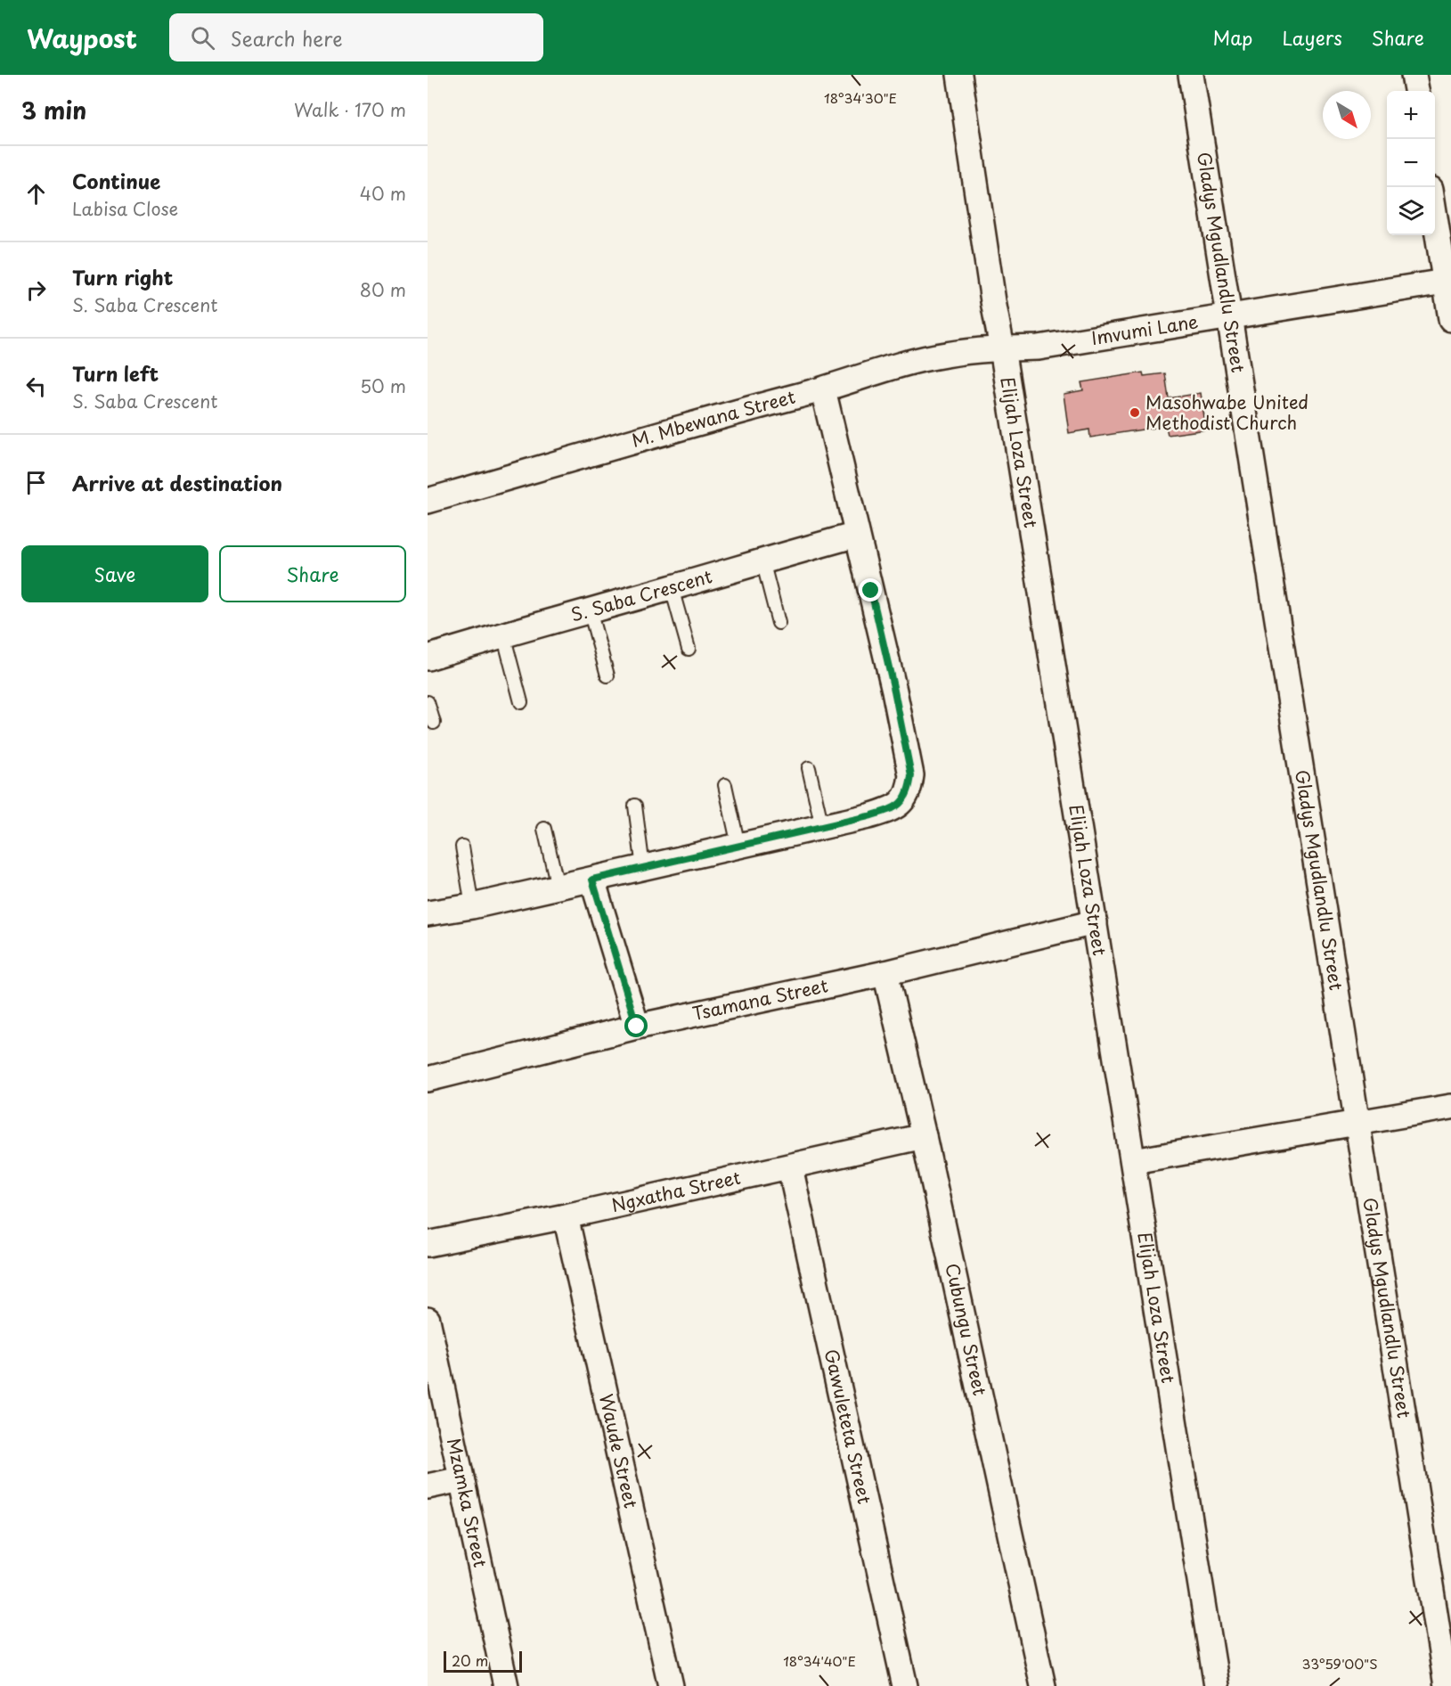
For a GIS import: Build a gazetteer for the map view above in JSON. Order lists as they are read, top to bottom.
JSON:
{
  "streets": {
    "street": [
      "Gladys Mgudlandlu Street",
      "Imvumi Lane",
      "M. Mbewana Street",
      "Elijah Loza Street",
      "S. Saba Crescent",
      "Tsamana Street",
      "Ngxatha Street",
      "Cubungu Street",
      "Gawuleteta Street",
      "Waude Street",
      "Mzamka Street"
    ]
  },
  "crossings": [
    ["Gladys Mgudlandlu Street", "Imvumi Lane"],
    ["Imvumi Lane", "M. Mbewana Street"],
    ["Imvumi Lane", "Elijah Loza Street"],
    ["M. Mbewana Street", "Elijah Loza Street"],
    ["Elijah Loza Street", "Tsamana Street"],
    ["Tsamana Street", "Cubungu Street"],
    ["Ngxatha Street", "Cubungu Street"],
    ["Ngxatha Street", "Gawuleteta Street"],
    ["Ngxatha Street", "Waude Street"]
  ],
  "places": ["Masohwabe United Methodist Church"],
  "scale_bar": "20 m",
  "north": "bottom right",
  "page": {
    "header": "Waypost",
    "search": "Search here",
    "nav": ["Map", "Layers", "Share"],
    "heading": ["3 min", "Walk · 170 m"],
    "map_buttons": ["+", "−"],
    "list": [
      ["Continue", "Labisa Close", "40 m"],
      ["Turn right", "S. Saba Crescent", "80 m"],
      ["Turn left", "S. Saba Crescent", "50 m"],
      "Arrive at destination"
    ],
    "buttons": ["Save", "Share"],
    "scale": "20 m"
  },
  "coordinates": ["18°34'30\"E", "18°34'40\"E", "33°59'00\"S"]
}
